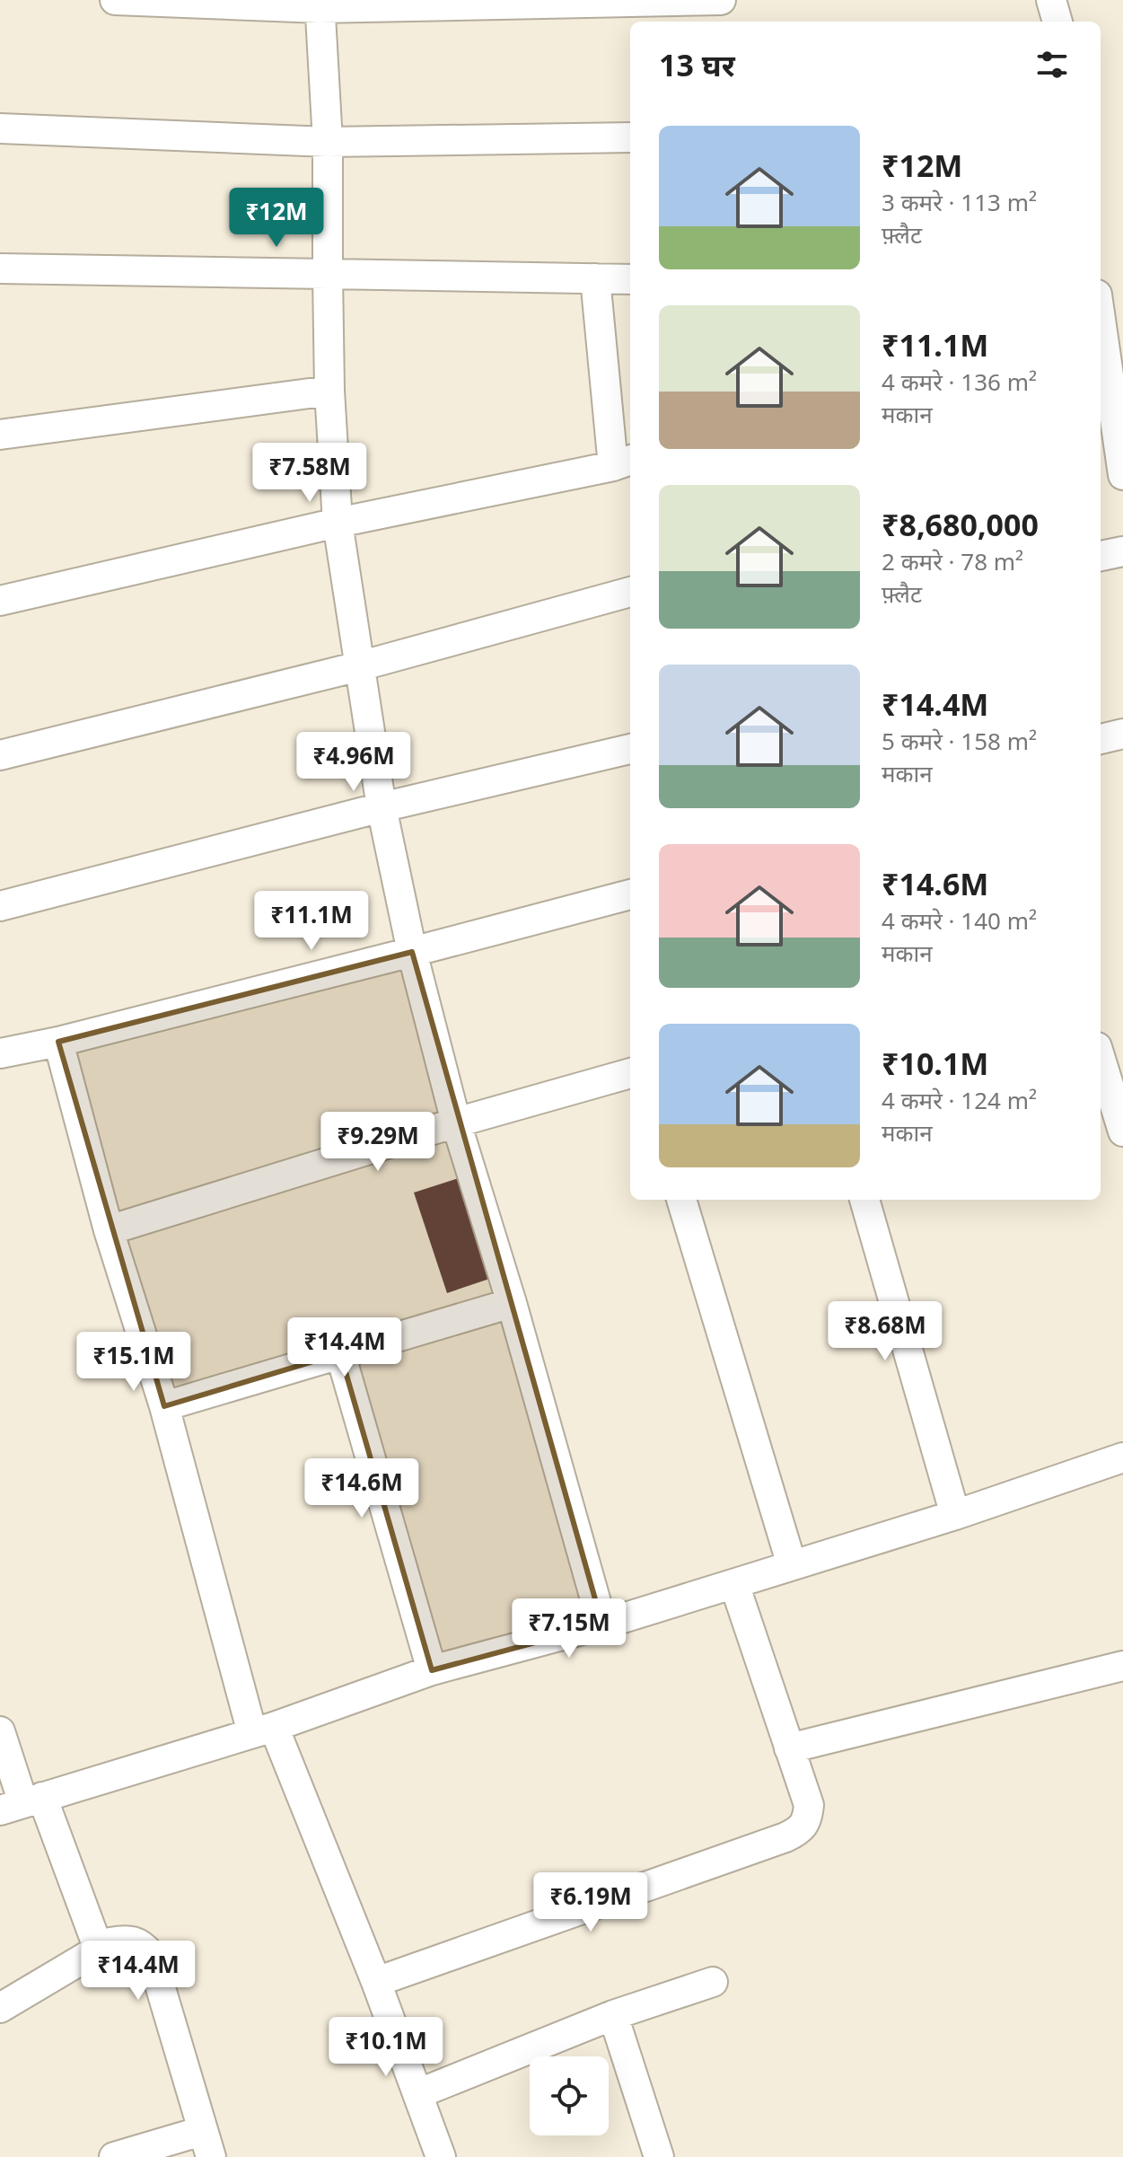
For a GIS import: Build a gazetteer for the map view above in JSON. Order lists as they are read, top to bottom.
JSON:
{
  "page": {
    "heading": "13 घर",
    "list": [
      {
        "name": "₹12M",
        "note": "3 कमरे · 113 m² · फ़्लैट"
      },
      {
        "name": "₹11.1M",
        "note": "4 कमरे · 136 m² · मकान"
      },
      {
        "name": "₹8,680,000",
        "note": "2 कमरे · 78 m² · फ़्लैट"
      },
      {
        "name": "₹14.4M",
        "note": "5 कमरे · 158 m² · मकान"
      },
      {
        "name": "₹14.6M",
        "note": "4 कमरे · 140 m² · मकान"
      },
      {
        "name": "₹10.1M",
        "note": "4 कमरे · 124 m² · मकान"
      }
    ],
    "price": [
      "₹12M",
      "₹7.58M",
      "₹4.96M",
      "₹11.1M",
      "₹9.29M",
      "₹8.68M",
      "₹14.4M",
      "₹15.1M",
      "₹14.6M",
      "₹7.15M",
      "₹6.19M",
      "₹14.4M",
      "₹10.1M"
    ]
  }
}
